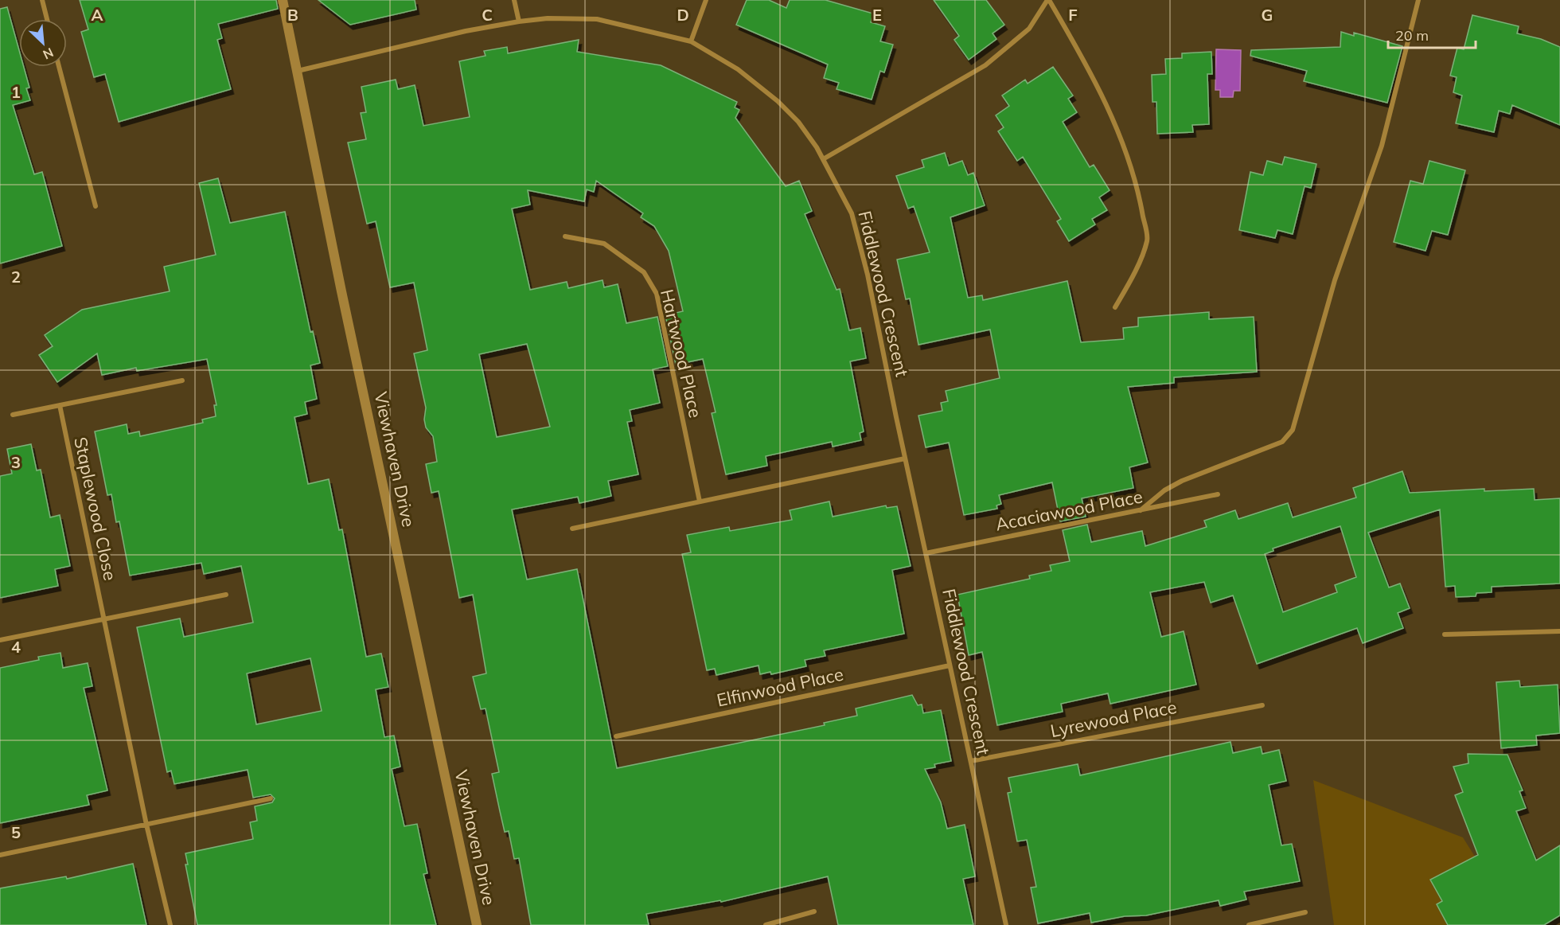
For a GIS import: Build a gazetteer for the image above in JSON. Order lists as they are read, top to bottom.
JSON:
{
  "streets": {
    "street": [
      "Fiddlewood Crescent",
      "Hartwood Place",
      "Viewhaven Drive",
      "Staplewood Close",
      "Acaciawood Place",
      "Elfinwood Place",
      "Lyrewood Place"
    ]
  },
  "crossings": [
    ["Fiddlewood Crescent", "Viewhaven Drive"],
    ["Fiddlewood Crescent", "Acaciawood Place"],
    ["Fiddlewood Crescent", "Elfinwood Place"],
    ["Fiddlewood Crescent", "Lyrewood Place"]
  ],
  "scale_bar": "20 m",
  "north": "bottom right",
  "grid": {
    "columns": [
      "A",
      "B",
      "C",
      "D",
      "E",
      "F",
      "G"
    ],
    "rows": [
      "1",
      "2",
      "3",
      "4",
      "5"
    ]
  }
}
